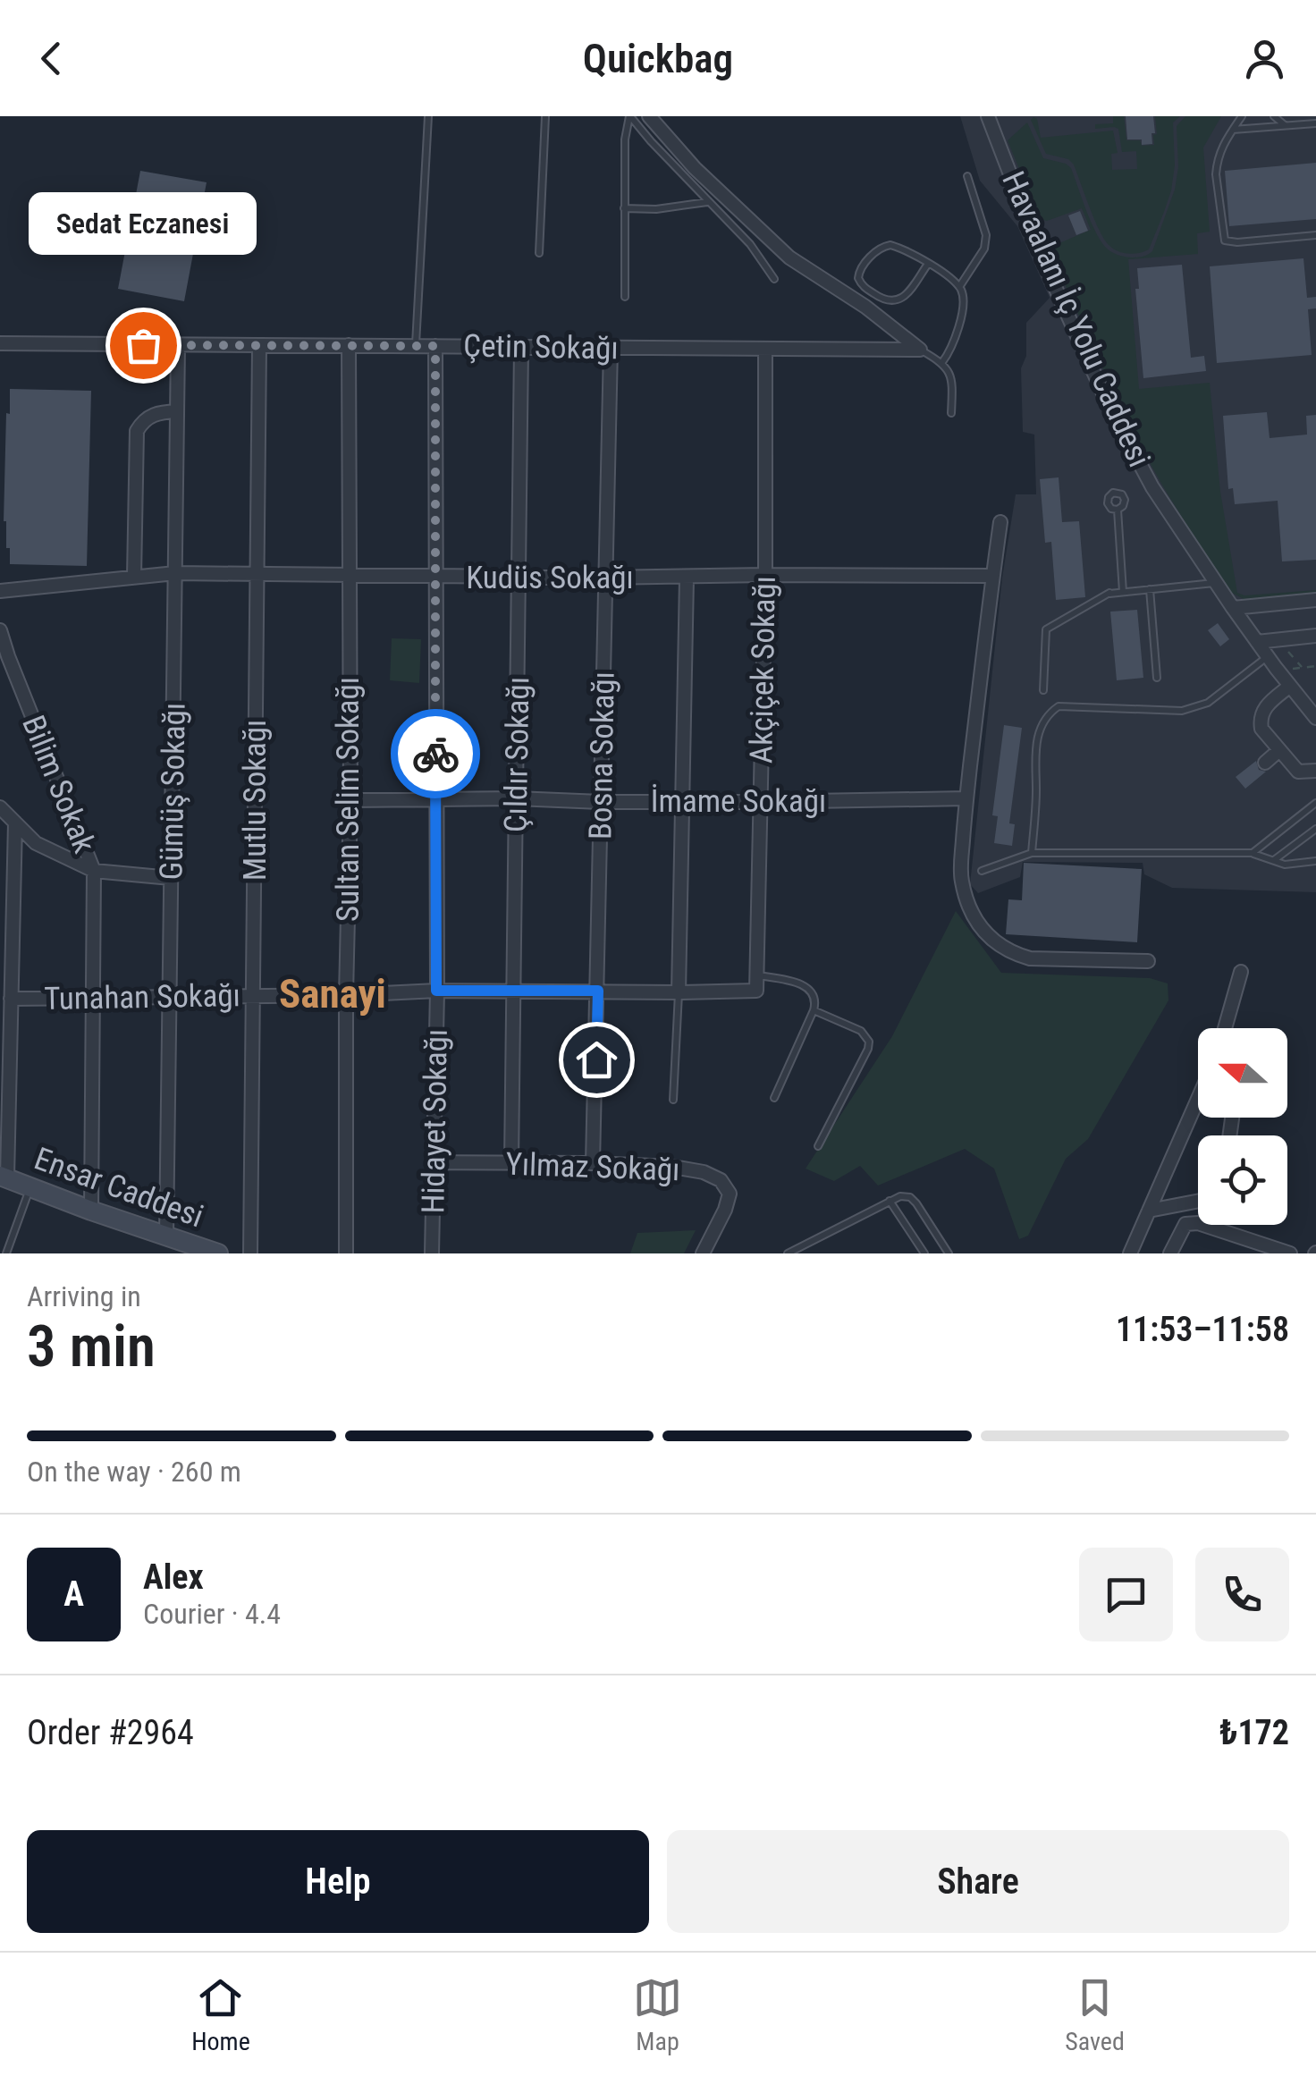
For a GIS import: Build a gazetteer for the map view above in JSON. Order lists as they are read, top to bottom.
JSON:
{
  "streets": {
    "street": [
      "Havaalanı İç Yolu Caddesi",
      "Çetin Sokağı",
      "Kudüs Sokağı",
      "Akçiçek Sokağı",
      "Çıldır Sokağı",
      "Bosna Sokağı",
      "Bilim Sokak",
      "Gümüş Sokağı",
      "Sultan Selim Sokağı",
      "Mutlu Sokağı",
      "İmame Sokağı",
      "Tunahan Sokağı",
      "Hidayet Sokağı",
      "Yılmaz Sokağı",
      "Ensar Caddesi"
    ]
  },
  "crossings": [
    ["Çetin Sokağı", "Akçiçek Sokağı"],
    ["Çetin Sokağı", "Çıldır Sokağı"],
    ["Çetin Sokağı", "Bosna Sokağı"],
    ["Çetin Sokağı", "Gümüş Sokağı"],
    ["Çetin Sokağı", "Sultan Selim Sokağı"],
    ["Çetin Sokağı", "Mutlu Sokağı"],
    ["Çetin Sokağı", "Hidayet Sokağı"],
    ["Kudüs Sokağı", "Akçiçek Sokağı"],
    ["Kudüs Sokağı", "Çıldır Sokağı"],
    ["Kudüs Sokağı", "Bosna Sokağı"],
    ["Kudüs Sokağı", "Gümüş Sokağı"],
    ["Kudüs Sokağı", "Sultan Selim Sokağı"],
    ["Kudüs Sokağı", "Mutlu Sokağı"],
    ["Kudüs Sokağı", "Hidayet Sokağı"],
    ["Akçiçek Sokağı", "İmame Sokağı"],
    ["Akçiçek Sokağı", "Tunahan Sokağı"],
    ["Çıldır Sokağı", "İmame Sokağı"],
    ["Çıldır Sokağı", "Tunahan Sokağı"],
    ["Çıldır Sokağı", "Yılmaz Sokağı"],
    ["Bosna Sokağı", "İmame Sokağı"],
    ["Bosna Sokağı", "Tunahan Sokağı"],
    ["Bosna Sokağı", "Yılmaz Sokağı"],
    ["Bilim Sokak", "Tunahan Sokağı"],
    ["Bilim Sokak", "Ensar Caddesi"],
    ["Gümüş Sokağı", "Tunahan Sokağı"],
    ["Gümüş Sokağı", "Ensar Caddesi"],
    ["Sultan Selim Sokağı", "İmame Sokağı"],
    ["Sultan Selim Sokağı", "Tunahan Sokağı"],
    ["Mutlu Sokağı", "Tunahan Sokağı"],
    ["İmame Sokağı", "Hidayet Sokağı"],
    ["Tunahan Sokağı", "Hidayet Sokağı"],
    ["Hidayet Sokağı", "Yılmaz Sokağı"]
  ],
  "districts": ["Sanayi"],
  "places": ["Sedat Eczanesi"],
  "north": "left",
  "page": {
    "header": "Quickbag",
    "bubble": "Sedat Eczanesi",
    "heading": ["3 min", "Arriving in", "11:53–11:58"],
    "panel": [
      "Alex",
      "Courier · 4.4",
      "Order #2964",
      "₺172"
    ],
    "bar": "On the way · 260 m",
    "round": "A",
    "buttons": ["Help", "Share"],
    "tabs": ["Home", "Map", "Saved"]
  }
}
